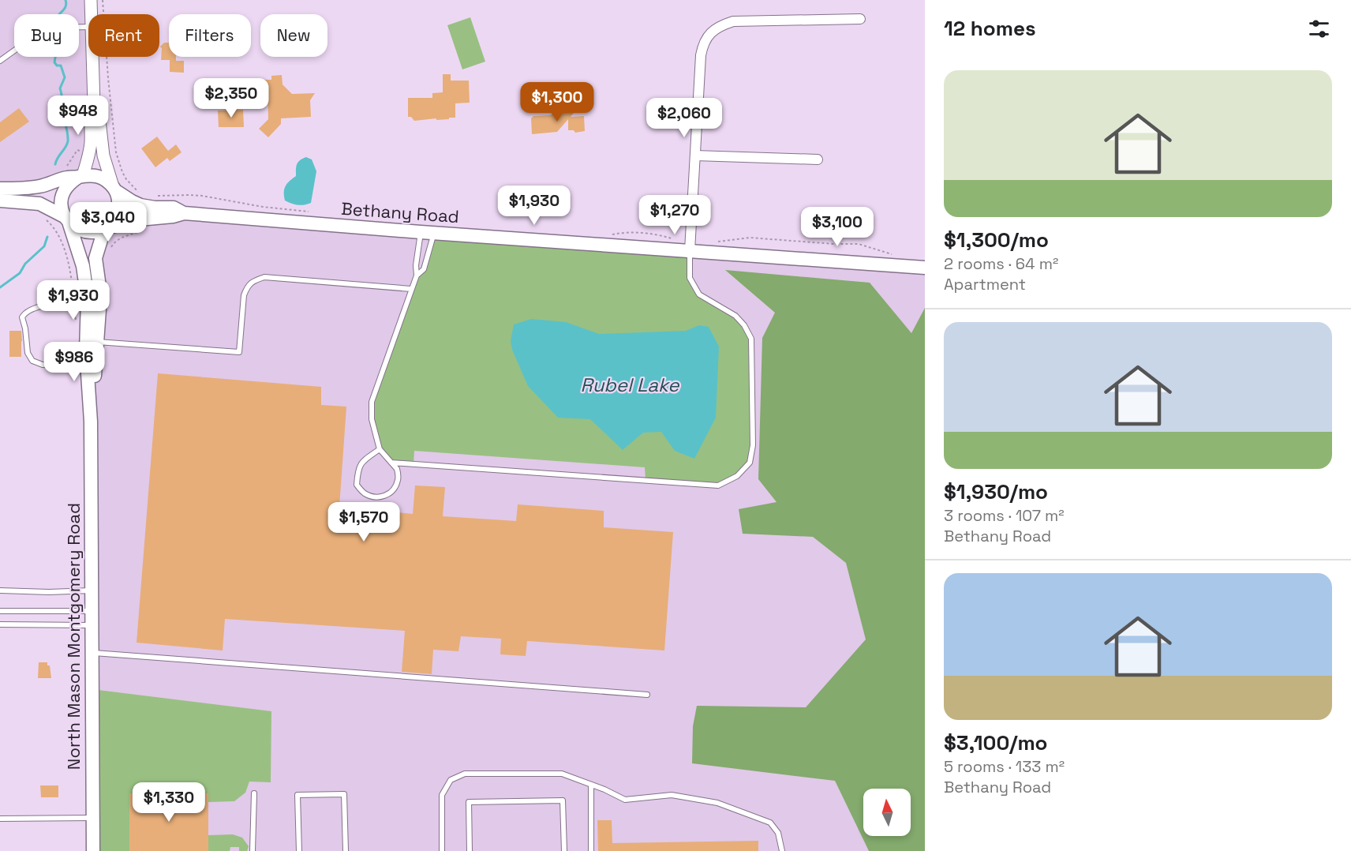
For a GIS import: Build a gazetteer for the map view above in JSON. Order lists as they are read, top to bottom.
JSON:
{
  "streets": {
    "main road": ["Bethany Road", "North Mason Montgomery Road"]
  },
  "crossings": [
    ["Bethany Road", "North Mason Montgomery Road"]
  ],
  "water": ["Rubel Lake"],
  "north": "top",
  "page": {
    "heading": "12 homes",
    "chip": [
      "Buy",
      "Rent",
      "Filters",
      "New"
    ],
    "list": [
      {
        "name": "$1,300/mo",
        "note": "2 rooms · 64 m² · Apartment"
      },
      {
        "name": "$1,930/mo",
        "note": "3 rooms · 107 m² · Bethany Road"
      },
      {
        "name": "$3,100/mo",
        "note": "5 rooms · 133 m² · Bethany Road"
      }
    ],
    "price": [
      "$2,350",
      "$1,300",
      "$948",
      "$2,060",
      "$1,930",
      "$1,270",
      "$3,040",
      "$3,100",
      "$1,930",
      "$986",
      "$1,570",
      "$1,330"
    ]
  }
}
